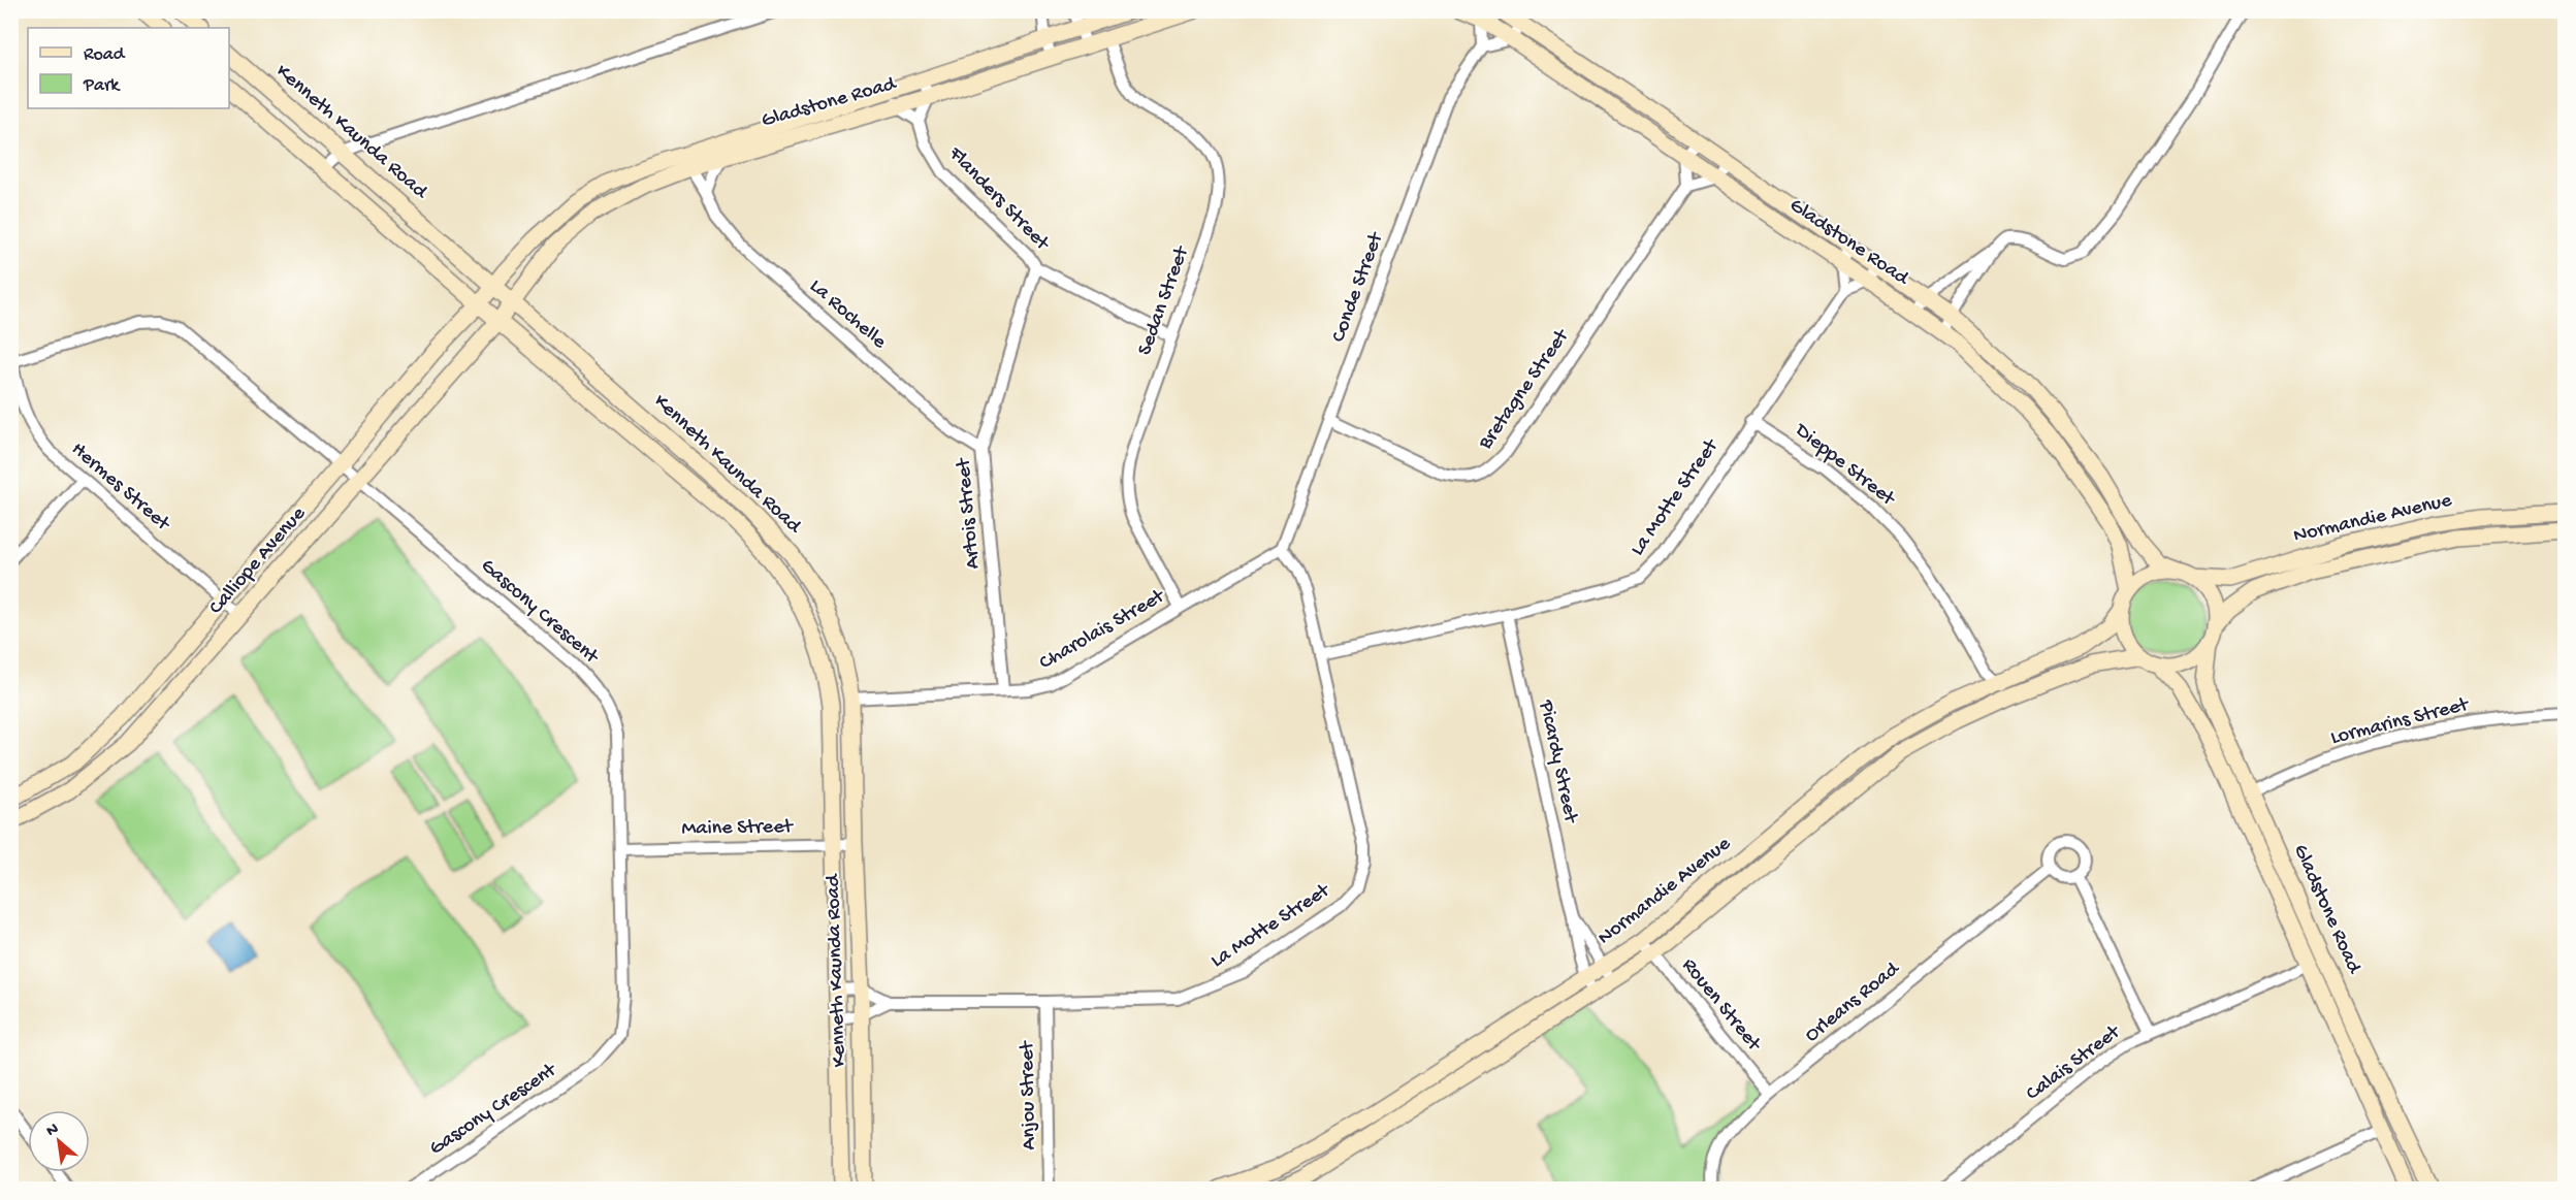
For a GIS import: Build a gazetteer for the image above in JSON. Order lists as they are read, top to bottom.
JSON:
{
  "streets": {
    "street": [
      "Gladstone Road",
      "Kenneth Kaunda Road",
      "Flanders Street",
      "Conde Street",
      "Sedan Street",
      "La Rochelle",
      "Bretagne Street",
      "Dieppe Street",
      "Hermes Street",
      "La Motte Street",
      "Artois Street",
      "Normandie Avenue",
      "Calliope Avenue",
      "Gascony Crescent",
      "Charolais Street",
      "Lormarins Street",
      "Picardy Street",
      "Maine Street",
      "Orleans Road",
      "Rouen Street",
      "Calais Street",
      "Anjou Street"
    ]
  },
  "crossings": [
    ["Gladstone Road", "Kenneth Kaunda Road"],
    ["Gladstone Road", "Sedan Street"],
    ["Gladstone Road", "La Rochelle"],
    ["Gladstone Road", "Normandie Avenue"],
    ["Gladstone Road", "Calliope Avenue"],
    ["Gladstone Road", "Lormarins Street"],
    ["Gladstone Road", "Calais Street"],
    ["Kenneth Kaunda Road", "La Motte Street"],
    ["Kenneth Kaunda Road", "Calliope Avenue"],
    ["Kenneth Kaunda Road", "Charolais Street"],
    ["Kenneth Kaunda Road", "Maine Street"],
    ["Flanders Street", "Sedan Street"],
    ["Flanders Street", "Artois Street"],
    ["Conde Street", "Bretagne Street"],
    ["Conde Street", "La Motte Street"],
    ["Conde Street", "Charolais Street"],
    ["Sedan Street", "Charolais Street"],
    ["La Rochelle", "Artois Street"],
    ["Dieppe Street", "La Motte Street"],
    ["Dieppe Street", "Normandie Avenue"],
    ["Hermes Street", "Calliope Avenue"],
    ["Hermes Street", "Gascony Crescent"],
    ["La Motte Street", "Charolais Street"],
    ["La Motte Street", "Picardy Street"],
    ["La Motte Street", "Anjou Street"],
    ["Artois Street", "Charolais Street"],
    ["Normandie Avenue", "Picardy Street"],
    ["Normandie Avenue", "Rouen Street"],
    ["Calliope Avenue", "Gascony Crescent"],
    ["Gascony Crescent", "Maine Street"],
    ["Orleans Road", "Rouen Street"]
  ],
  "legend": ["Road", "Park"],
  "north": "top left"
}
